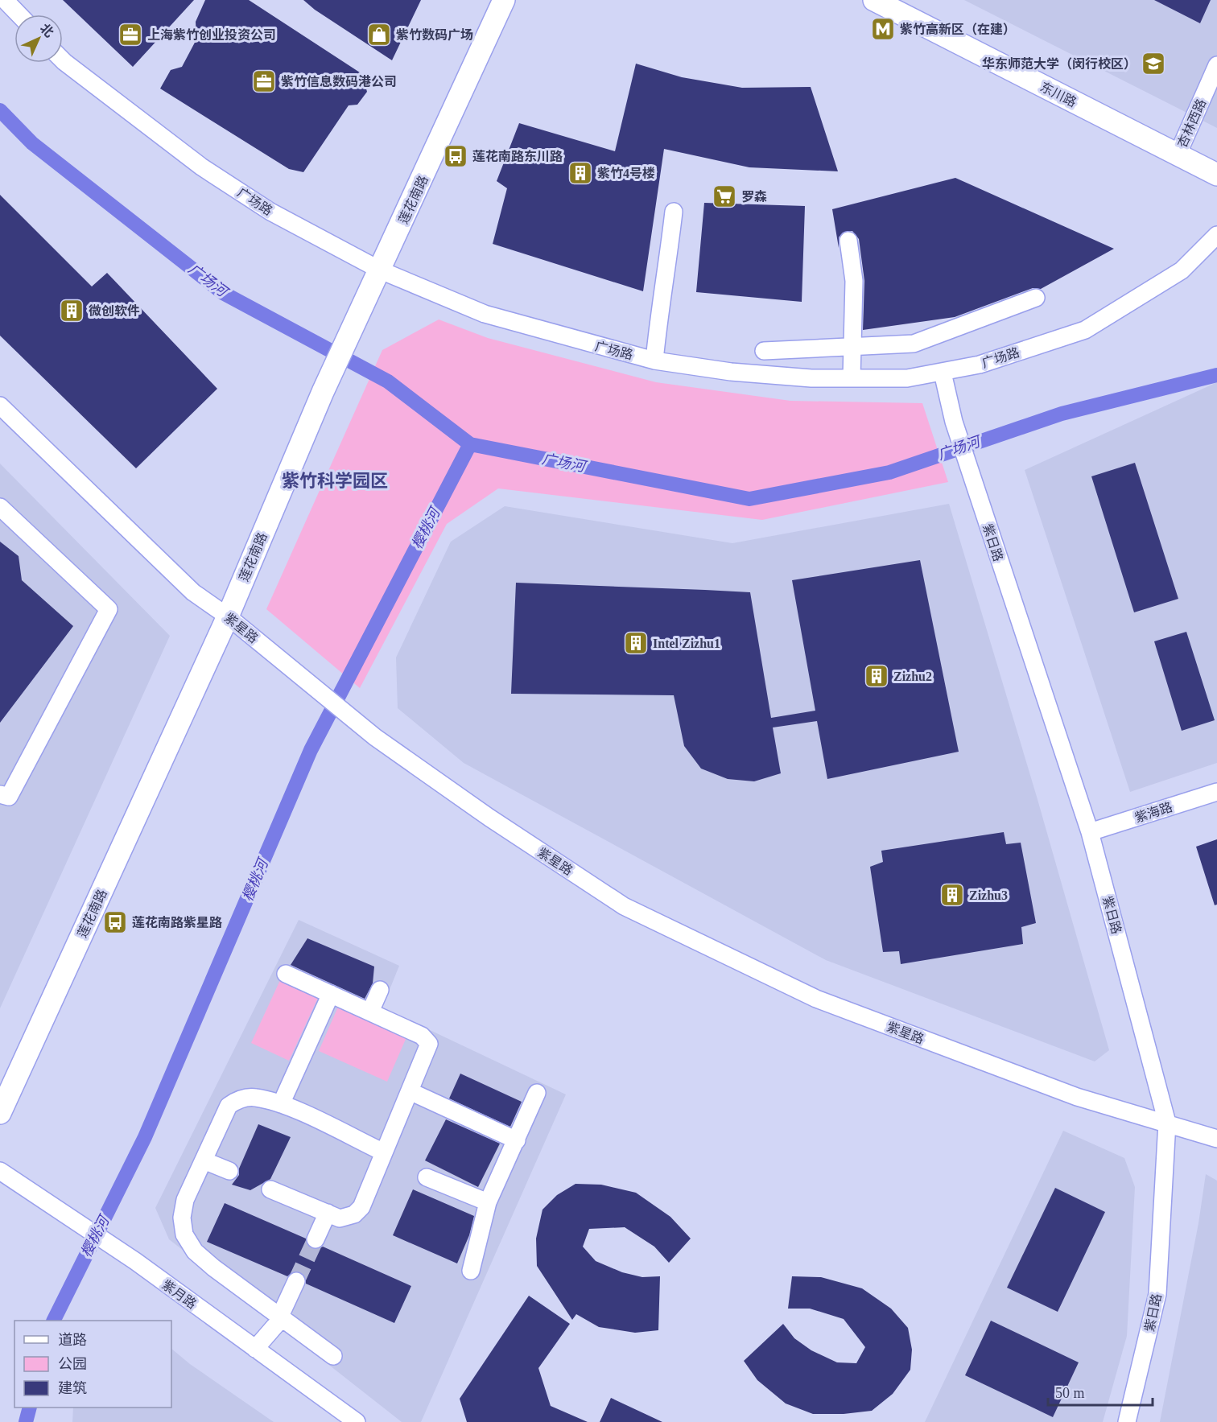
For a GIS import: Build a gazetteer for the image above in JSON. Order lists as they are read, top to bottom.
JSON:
{
  "streets": {
    "main road": ["东川路", "莲花南路"],
    "street": [
      "杏林西路",
      "广场路",
      "紫日路",
      "紫星路",
      "紫海路",
      "紫月路"
    ]
  },
  "crossings": [
    ["东川路", "杏林西路"],
    ["莲花南路", "广场路"],
    ["莲花南路", "紫星路"],
    ["广场路", "紫日路"],
    ["紫日路", "紫星路"],
    ["紫日路", "紫海路"]
  ],
  "districts": ["紫竹科学园区"],
  "water": ["广场河", "樱桃河"],
  "places": {
    "metro station": ["紫竹高新区（在建）"],
    "office": ["上海紫竹创业投资公司", "紫竹信息数码港公司"],
    "shop": ["紫竹数码广场"],
    "school or university": ["华东师范大学（闵行校区）"],
    "bus stop": ["莲花南路东川路", "莲花南路紫星路"],
    "building": [
      "紫竹4号楼",
      "微创软件",
      "Intel Zizhu1",
      "Zizhu2",
      "Zizhu3"
    ],
    "supermarket": ["罗森"]
  },
  "legend": ["道路", "公园", "建筑"],
  "scale_bar": "50 m",
  "north": "top right"
}
